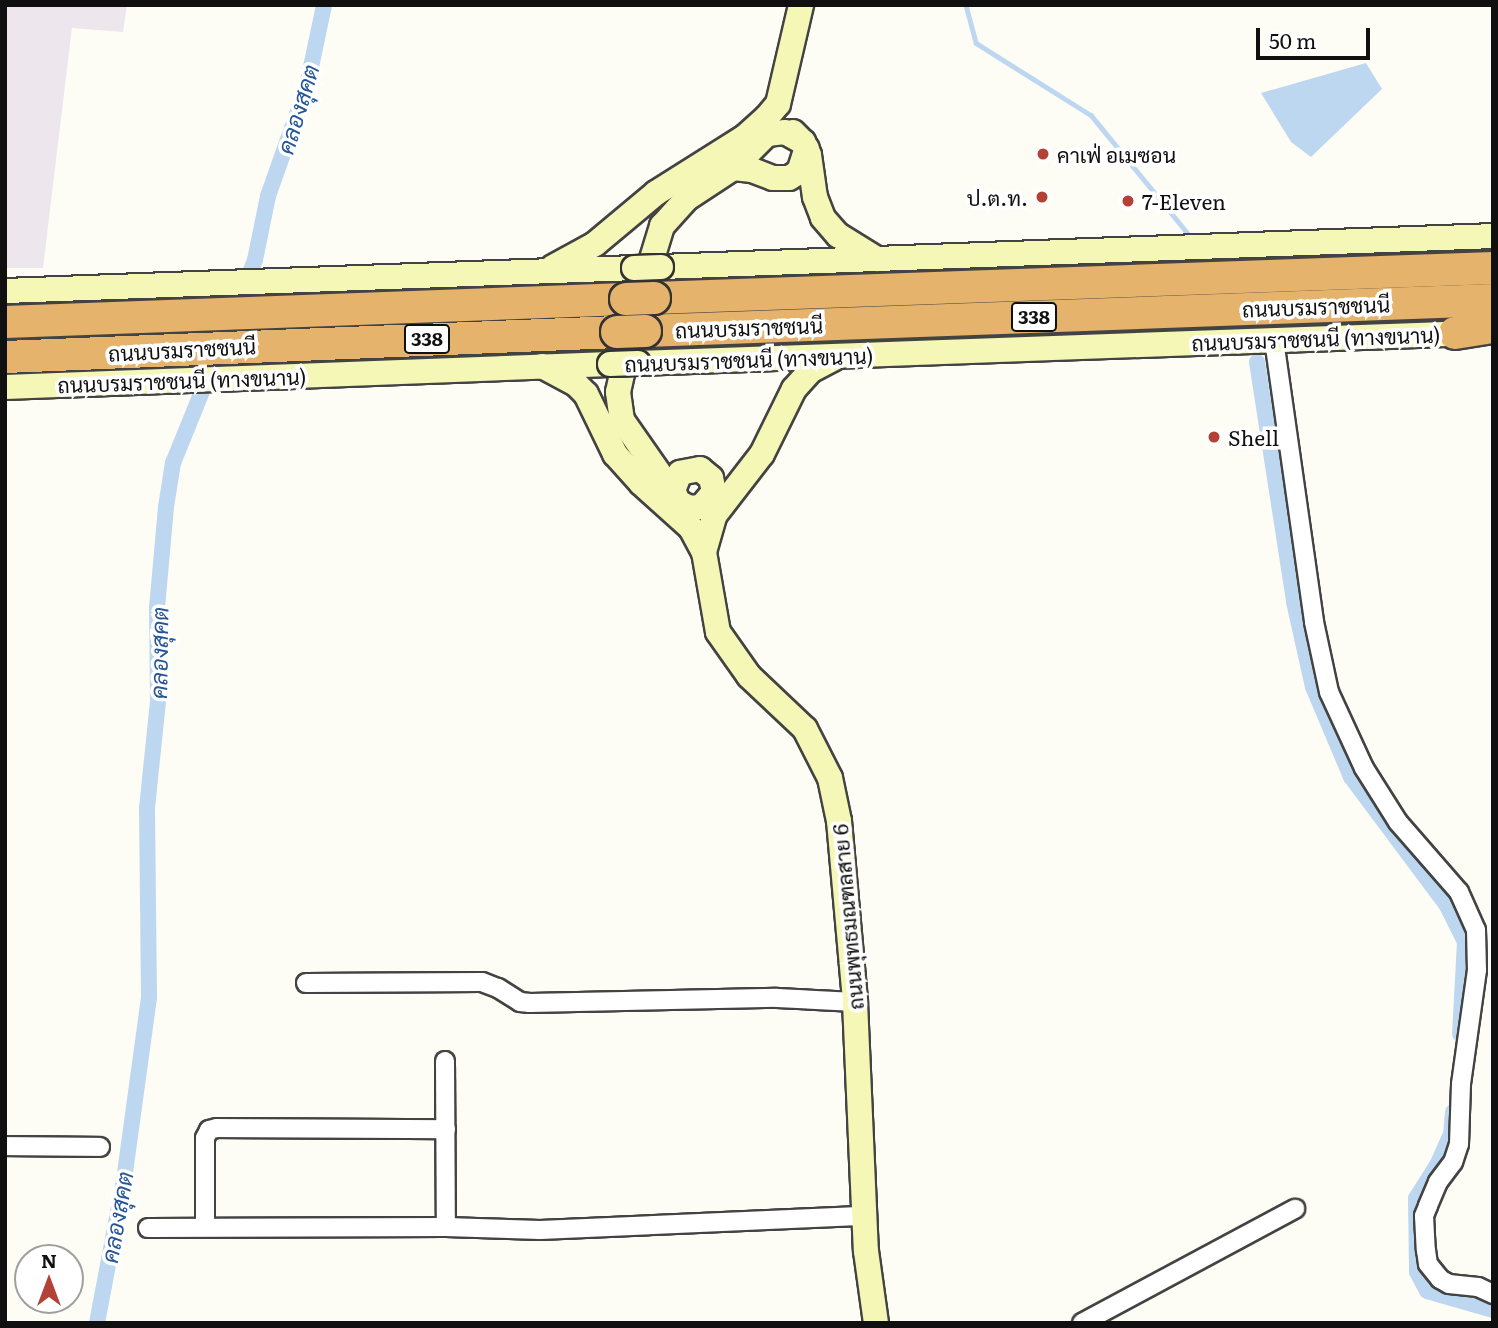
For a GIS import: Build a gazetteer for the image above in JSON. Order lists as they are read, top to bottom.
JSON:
{
  "streets": {
    "highway": ["ถนนบรมราชชนนี", "338"],
    "main road": ["ถนนบรมราชชนนี (ทางขนาน)", "ถนนพุทธมณฑลสาย 6"]
  },
  "crossings": [
    ["ถนนบรมราชชนนี (ทางขนาน)", "ถนนพุทธมณฑลสาย 6"]
  ],
  "water": ["คลองสุคต"],
  "places": [
    "คาเฟ่ อเมซอน",
    "ป.ต.ท.",
    "7-Eleven",
    "Shell"
  ],
  "scale_bar": "50 m",
  "north": "top"
}
